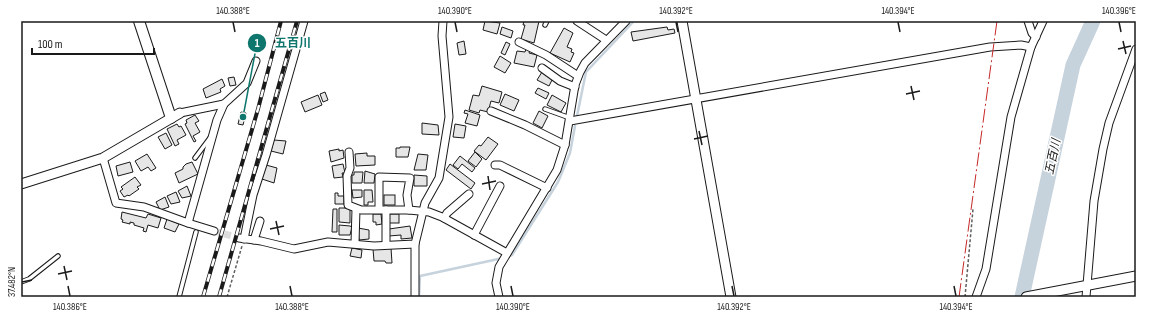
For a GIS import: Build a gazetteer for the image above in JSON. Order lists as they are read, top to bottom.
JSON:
{
  "water": ["五百川"],
  "places": ["五百川"],
  "scale_bar": "100 m",
  "coordinates": [
    "140.388°E",
    "140.390°E",
    "140.392°E",
    "140.394°E",
    "140.396°E",
    "37.482°N",
    "140.386°E"
  ]
}
